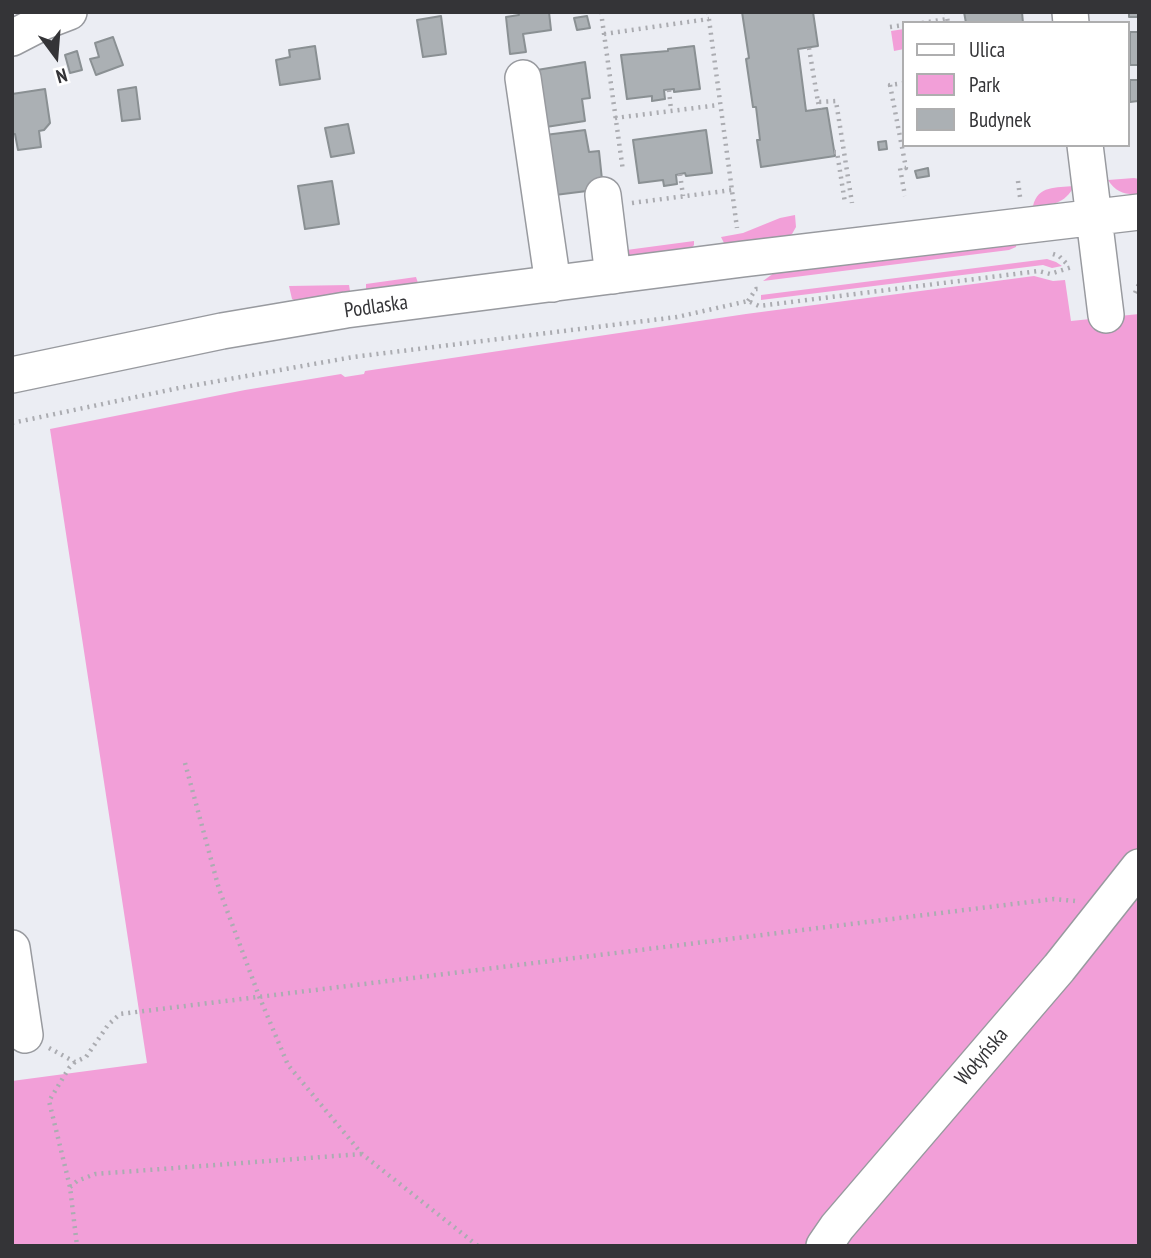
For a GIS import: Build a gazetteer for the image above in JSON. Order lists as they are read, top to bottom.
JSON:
{
  "streets": {
    "street": ["Podlaska", "Wołyńska"]
  },
  "legend": ["Ulica", "Park", "Budynek"],
  "north": "bottom"
}
